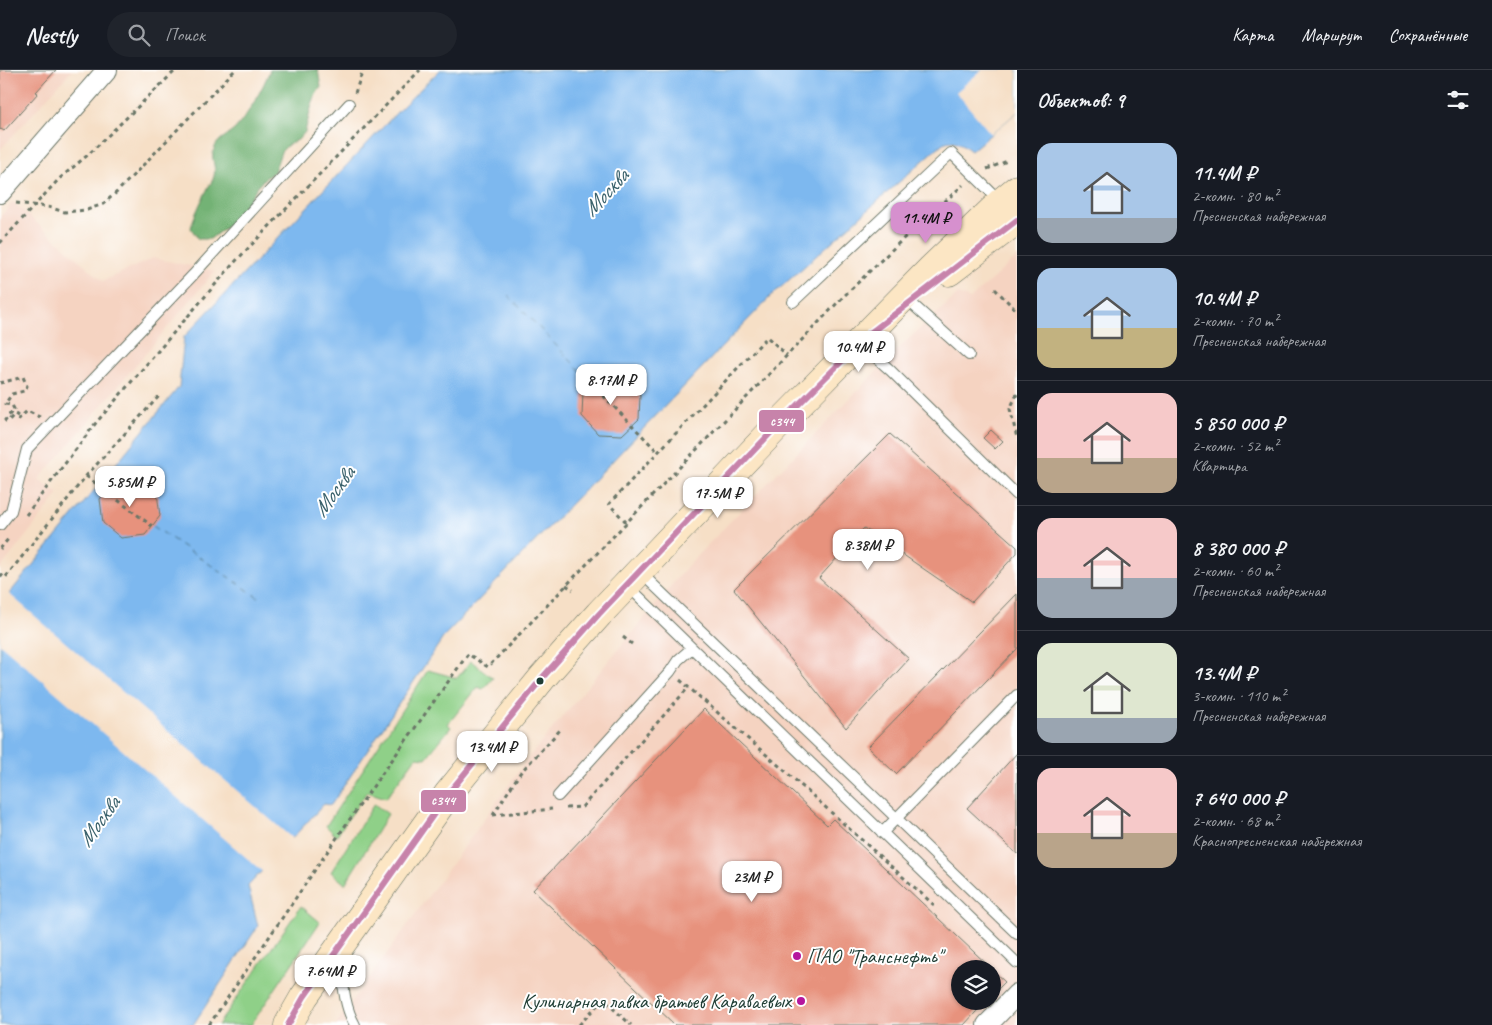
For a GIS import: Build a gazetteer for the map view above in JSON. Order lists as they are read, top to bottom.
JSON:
{
  "water": ["Москва"],
  "places": ["ПАО \"Транснефть\"", "Кулинарная лавка братьев Караваевых"],
  "lines": ["transit line с344"],
  "page": {
    "header": "Nestly",
    "search": "Поиск",
    "nav": ["Карта", "Маршрут", "Сохранённые"],
    "heading": "Объектов: 9",
    "list": [
      {
        "name": "11.4M ₽",
        "note": "2-комн. · 80 m² · Пресненская набережная"
      },
      {
        "name": "10.4M ₽",
        "note": "2-комн. · 70 m² · Пресненская набережная"
      },
      {
        "name": "5 850 000 ₽",
        "note": "2-комн. · 52 m² · Квартира"
      },
      {
        "name": "8 380 000 ₽",
        "note": "2-комн. · 60 m² · Пресненская набережная"
      },
      {
        "name": "13.4M ₽",
        "note": "3-комн. · 110 m² · Пресненская набережная"
      },
      {
        "name": "7 640 000 ₽",
        "note": "2-комн. · 68 m² · Краснопресненская набережная"
      }
    ],
    "price": [
      "11.4M ₽",
      "10.4M ₽",
      "8.17M ₽",
      "5.85M ₽",
      "17.5M ₽",
      "8.38M ₽",
      "13.4M ₽",
      "23M ₽",
      "7.64M ₽"
    ]
  }
}
